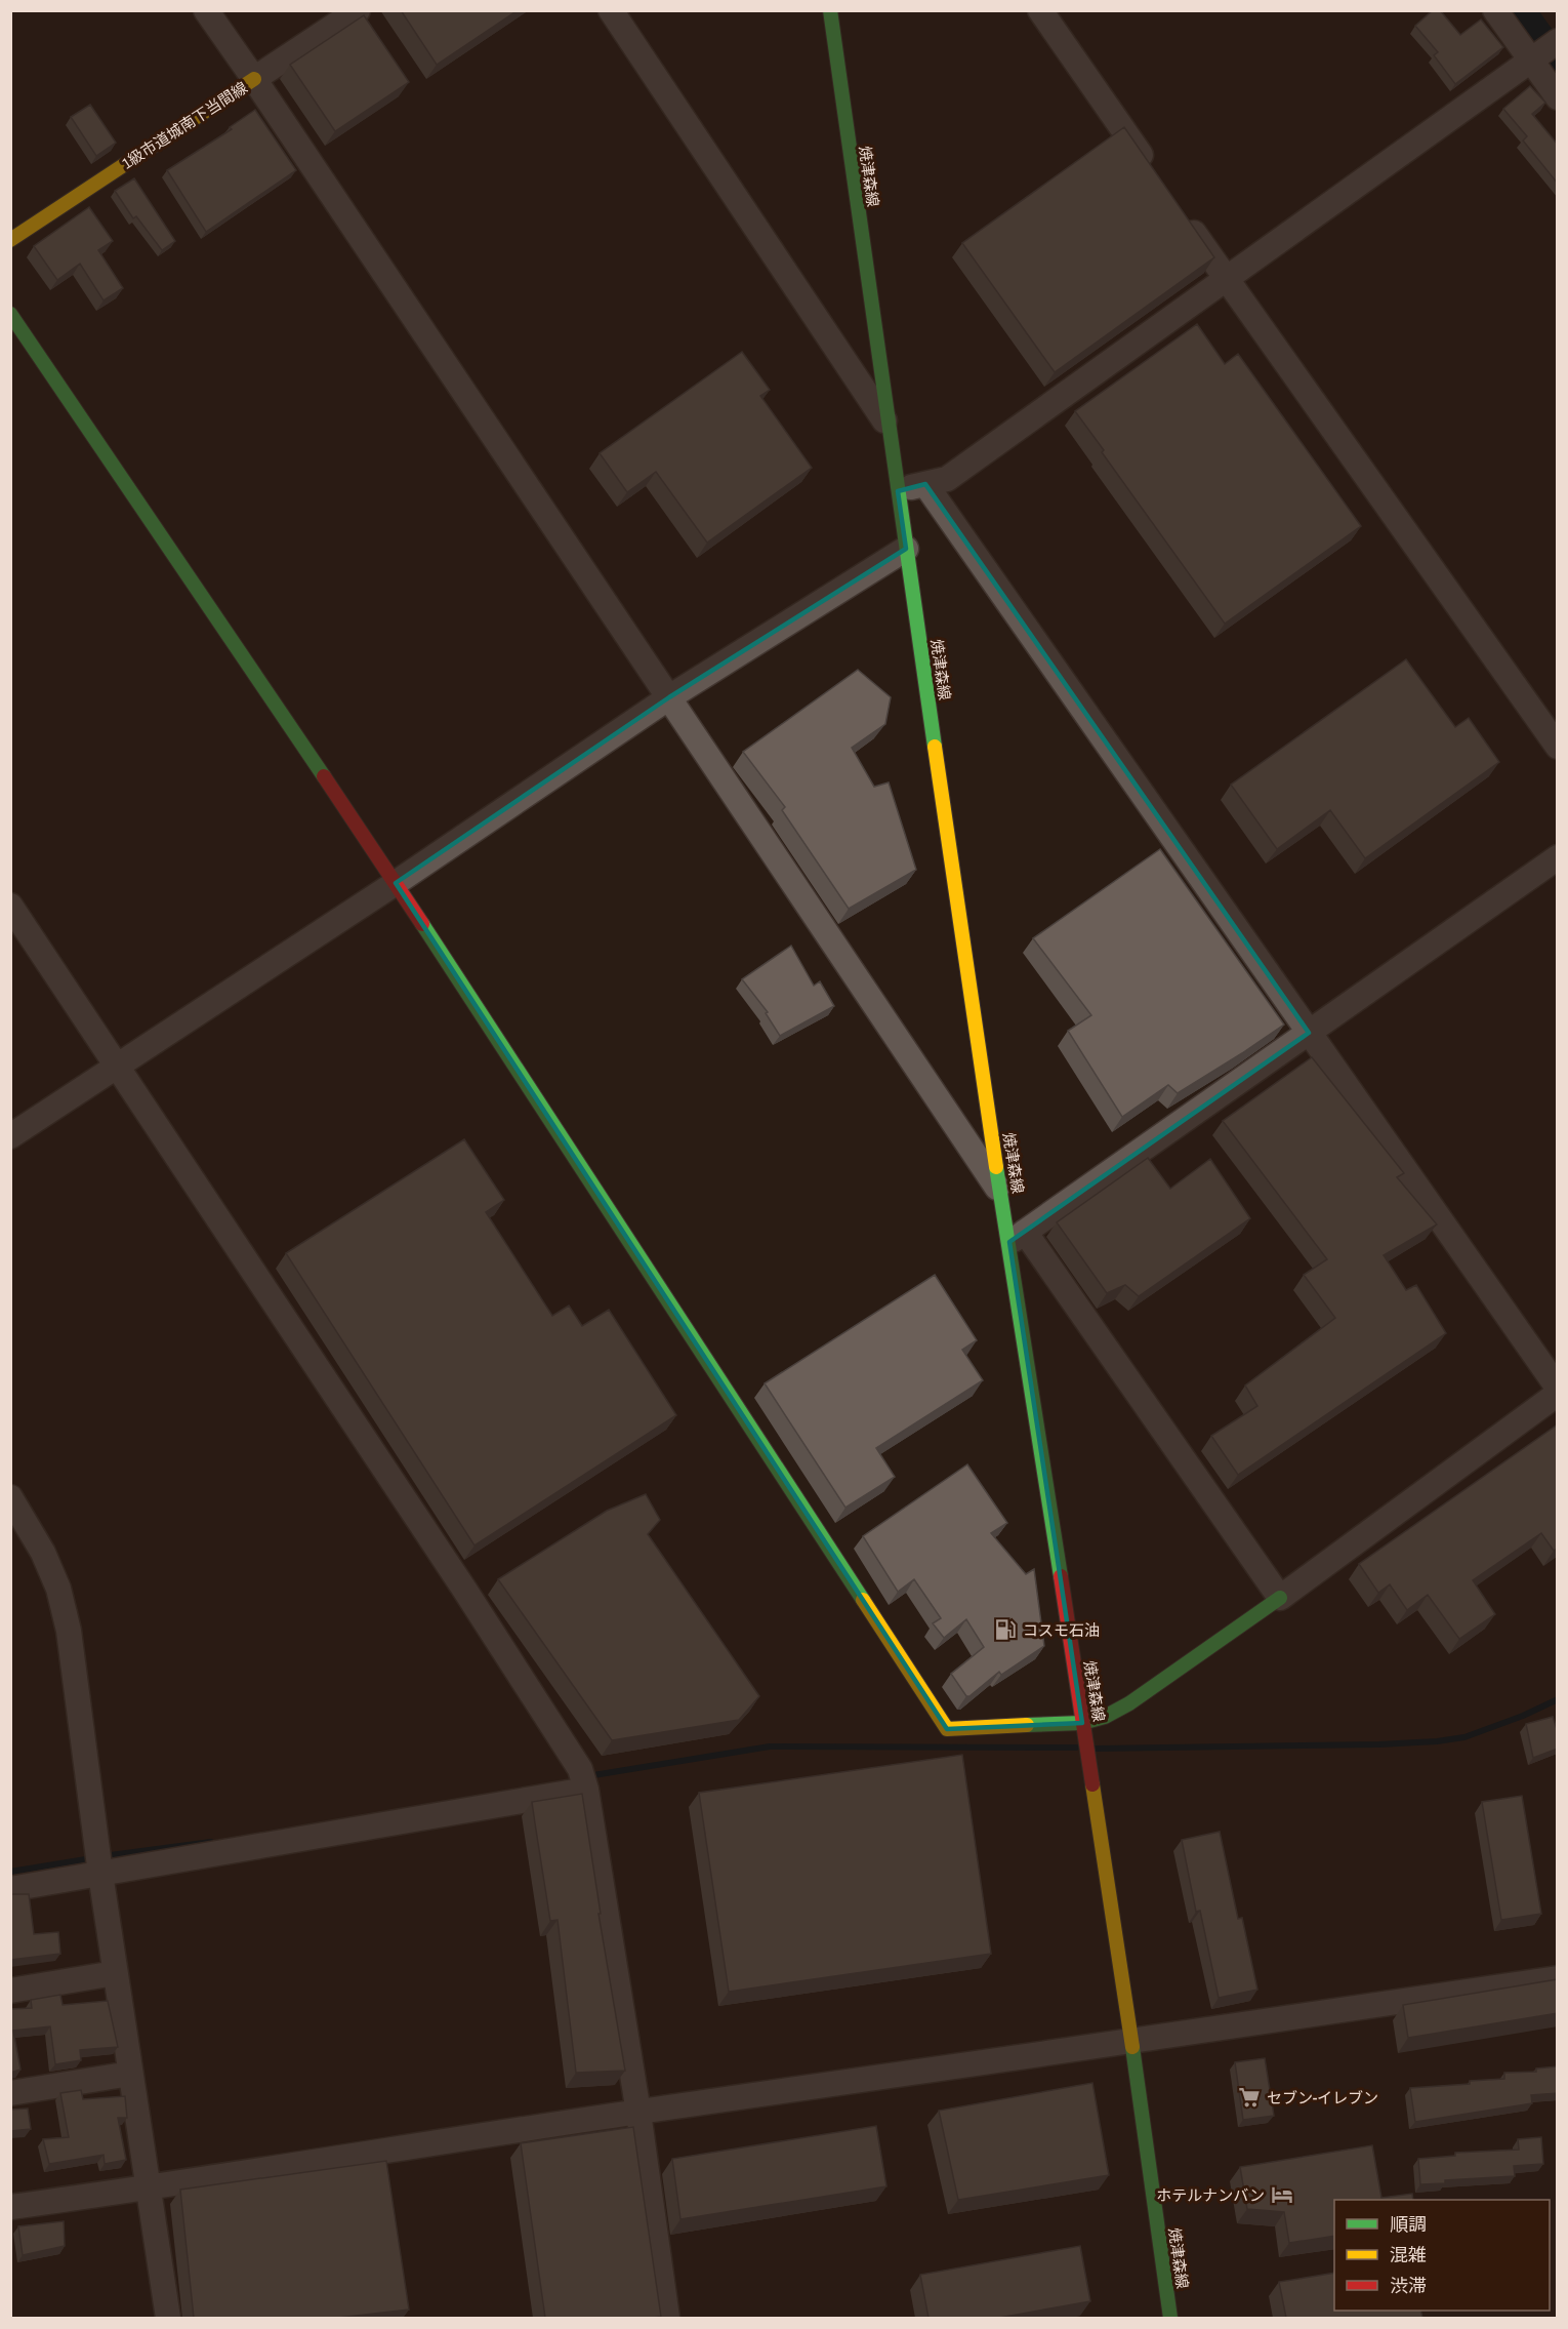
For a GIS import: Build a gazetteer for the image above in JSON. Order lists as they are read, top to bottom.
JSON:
{
  "streets": {
    "street": ["1級市道城南下当間線", "焼津森線"]
  },
  "places": {
    "fuel station": ["コスモ石油"],
    "supermarket": ["セブン-イレブン"],
    "hotel": ["ホテルナンバン"]
  },
  "legend": ["順調", "混雑", "渋滞"]
}
